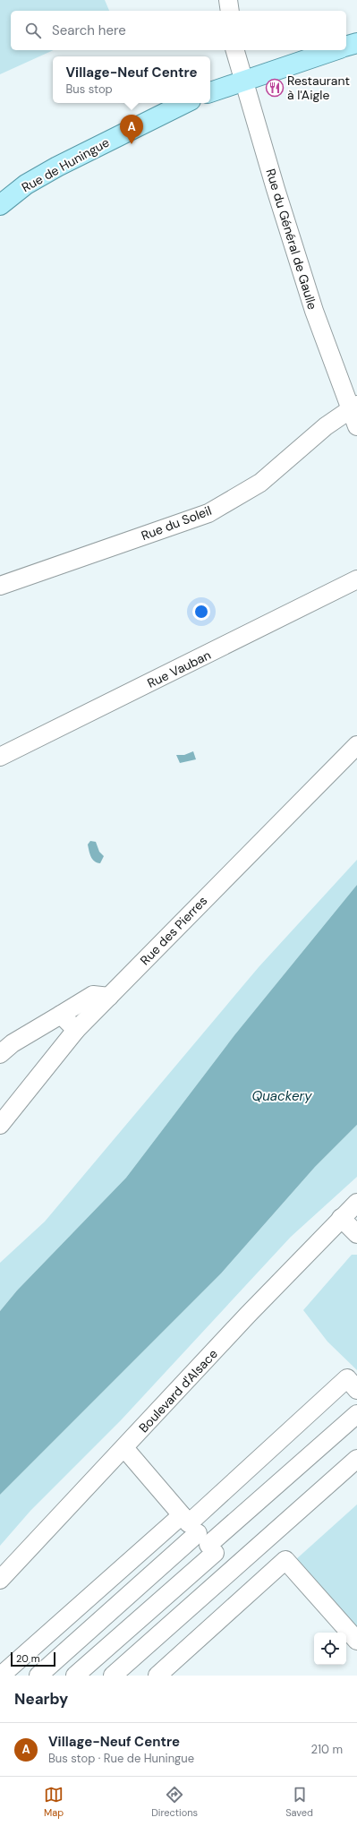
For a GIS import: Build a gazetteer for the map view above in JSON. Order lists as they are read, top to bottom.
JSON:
{
  "streets": {
    "main road": ["Rue de Huningue"],
    "street": [
      "Rue du Général de Gaulle",
      "Rue du Soleil",
      "Rue Vauban",
      "Rue des Pierres",
      "Boulevard d'Alsace"
    ]
  },
  "crossings": [
    ["Rue du Général de Gaulle", "Rue du Soleil"]
  ],
  "water": ["Quackery"],
  "places": {
    "restaurant": ["Restaurant à l'Aigle"]
  },
  "scale_bar": "20 m",
  "page": {
    "search": "Search here",
    "popup": ["Village-Neuf Centre", "Bus stop"],
    "pins": "A",
    "scale": "20 m",
    "heading": "Nearby",
    "list": [
      {
        "mark": "A",
        "name": "Village-Neuf Centre",
        "note": "Bus stop · Rue de Huningue",
        "value": "210 m"
      }
    ],
    "nav": ["Map", "Directions", "Saved"]
  }
}
